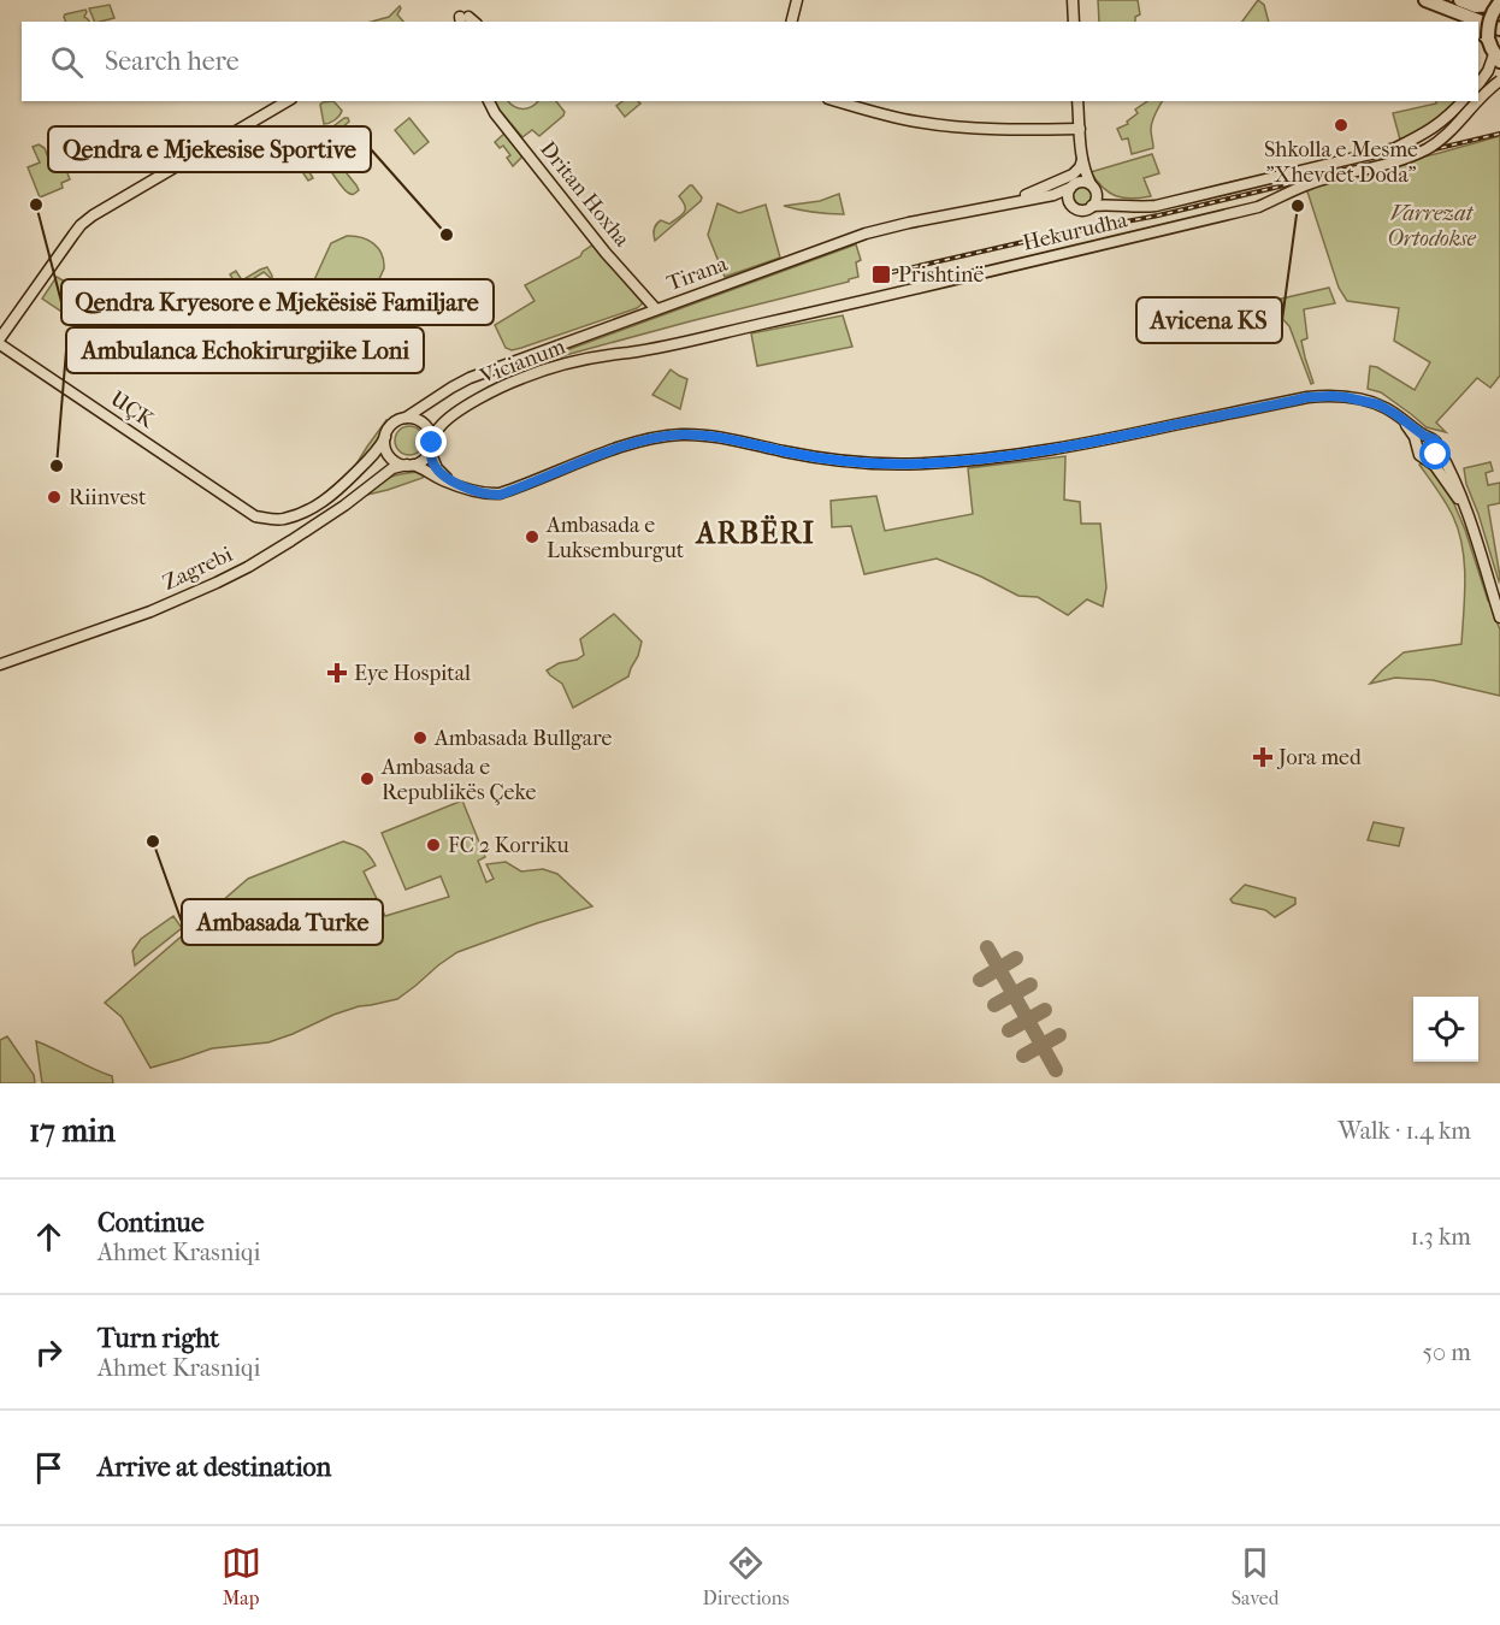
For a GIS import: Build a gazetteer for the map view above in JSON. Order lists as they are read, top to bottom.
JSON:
{
  "streets": {
    "main road": [
      "Dritan Hoxha",
      "Hekurudha",
      "Tirana",
      "Vicianum",
      "UÇK",
      "Zagrebi"
    ]
  },
  "crossings": [
    ["Dritan Hoxha", "Tirana"],
    ["Hekurudha", "Tirana"],
    ["Hekurudha", "Vicianum"],
    ["Tirana", "Vicianum"],
    ["Tirana", "UÇK"],
    ["Tirana", "Zagrebi"],
    ["Vicianum", "UÇK"],
    ["Vicianum", "Zagrebi"],
    ["UÇK", "Zagrebi"]
  ],
  "districts": ["ARBËRI"],
  "parks": ["Varrezat Ortodokse"],
  "places": {
    "other": [
      "Shkolla e Mesme \"Xhevdet Doda\"",
      "Qendra Kryesore e Mjekësisë Familjare",
      "Avicena KS",
      "Qendra e Mjekesise Sportive",
      "Ambulanca Echokirurgjike Loni",
      "Riinvest",
      "Ambasada e Luksemburgut",
      "Ambasada Bullgare",
      "Ambasada e Republikës Çeke",
      "Ambasada Turke",
      "FC 2 Korriku"
    ],
    "transit": ["Prishtinë"],
    "health": ["Eye Hospital", "Jora med"]
  },
  "page": {
    "search": "Search here",
    "heading": ["17 min", "Walk · 1.4 km"],
    "list": [
      ["Continue", "Ahmet Krasniqi", "1.3 km"],
      ["Turn right", "Ahmet Krasniqi", "50 m"],
      "Arrive at destination"
    ],
    "nav": ["Map", "Directions", "Saved"]
  }
}
